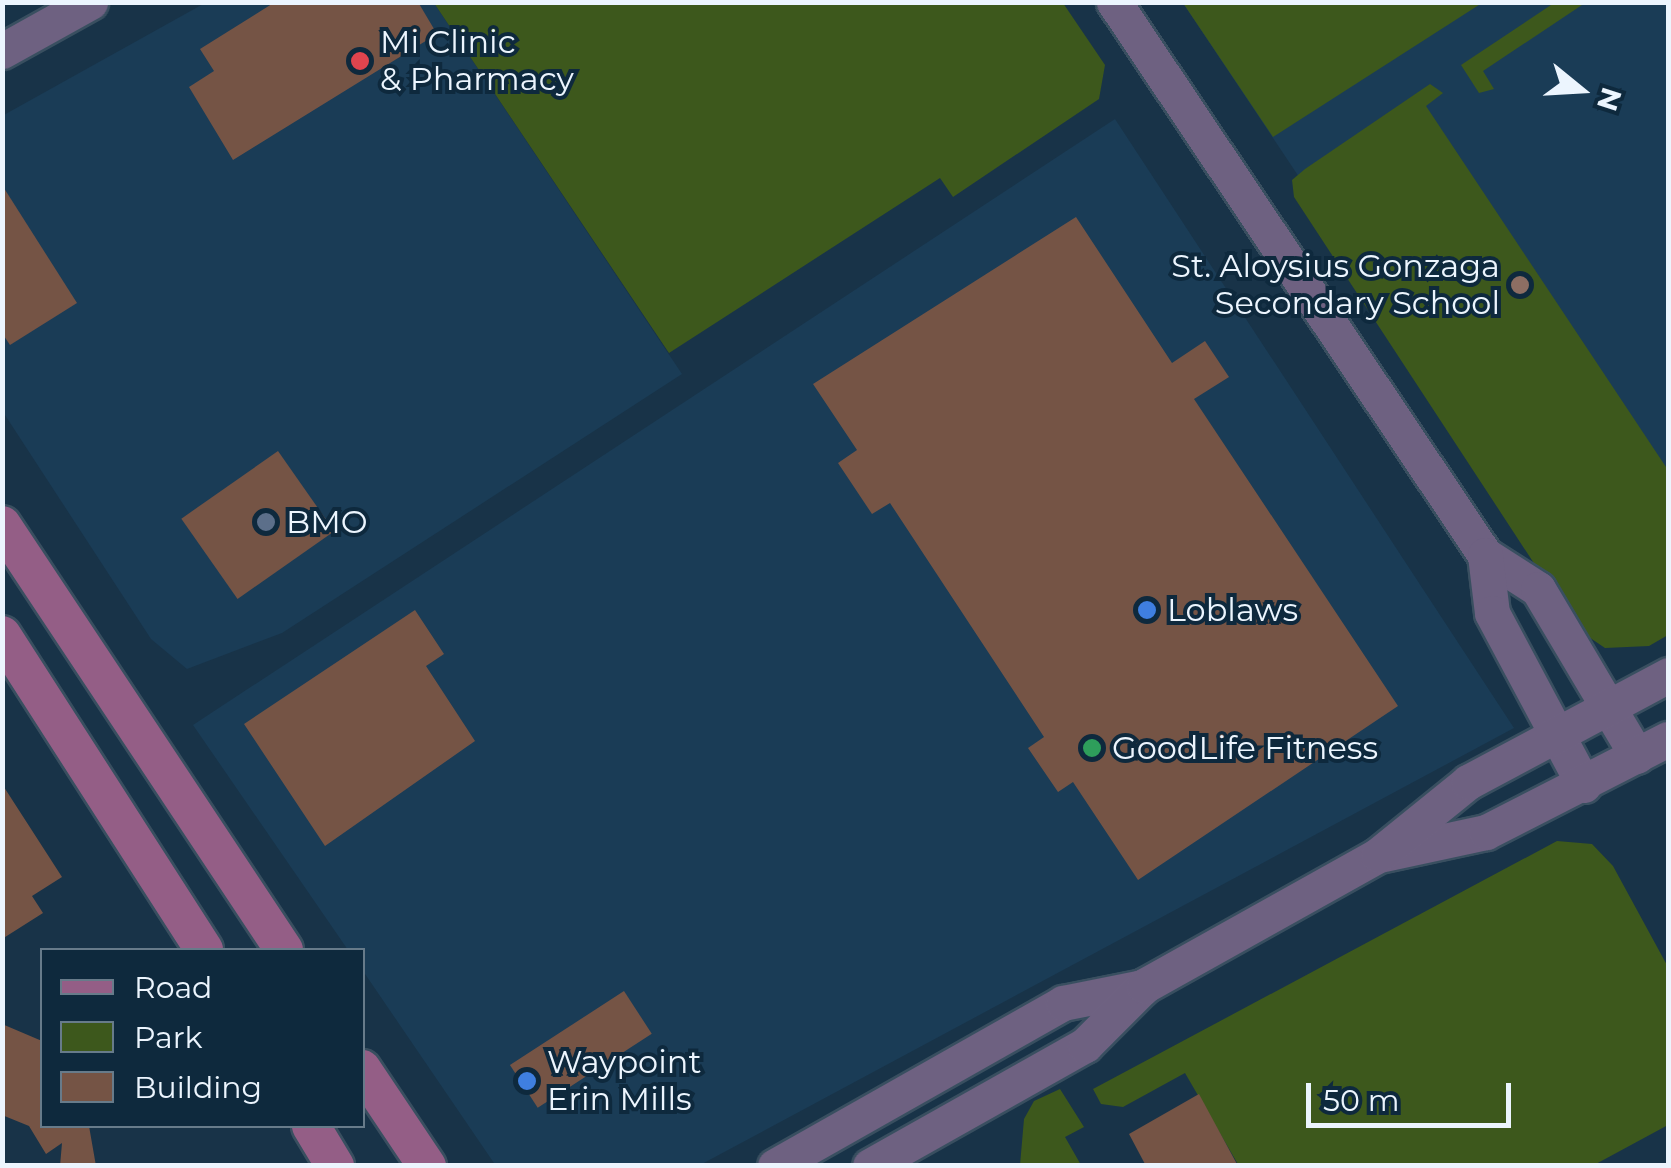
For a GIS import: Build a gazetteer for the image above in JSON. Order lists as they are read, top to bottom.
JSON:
{
  "places": [
    "Mi Clinic & Pharmacy",
    "St. Aloysius Gonzaga Secondary School",
    "BMO",
    "Loblaws",
    "GoodLife Fitness",
    "Waypoint Erin Mills"
  ],
  "legend": ["Road", "Park", "Building"],
  "scale_bar": "50 m",
  "north": "right"
}
